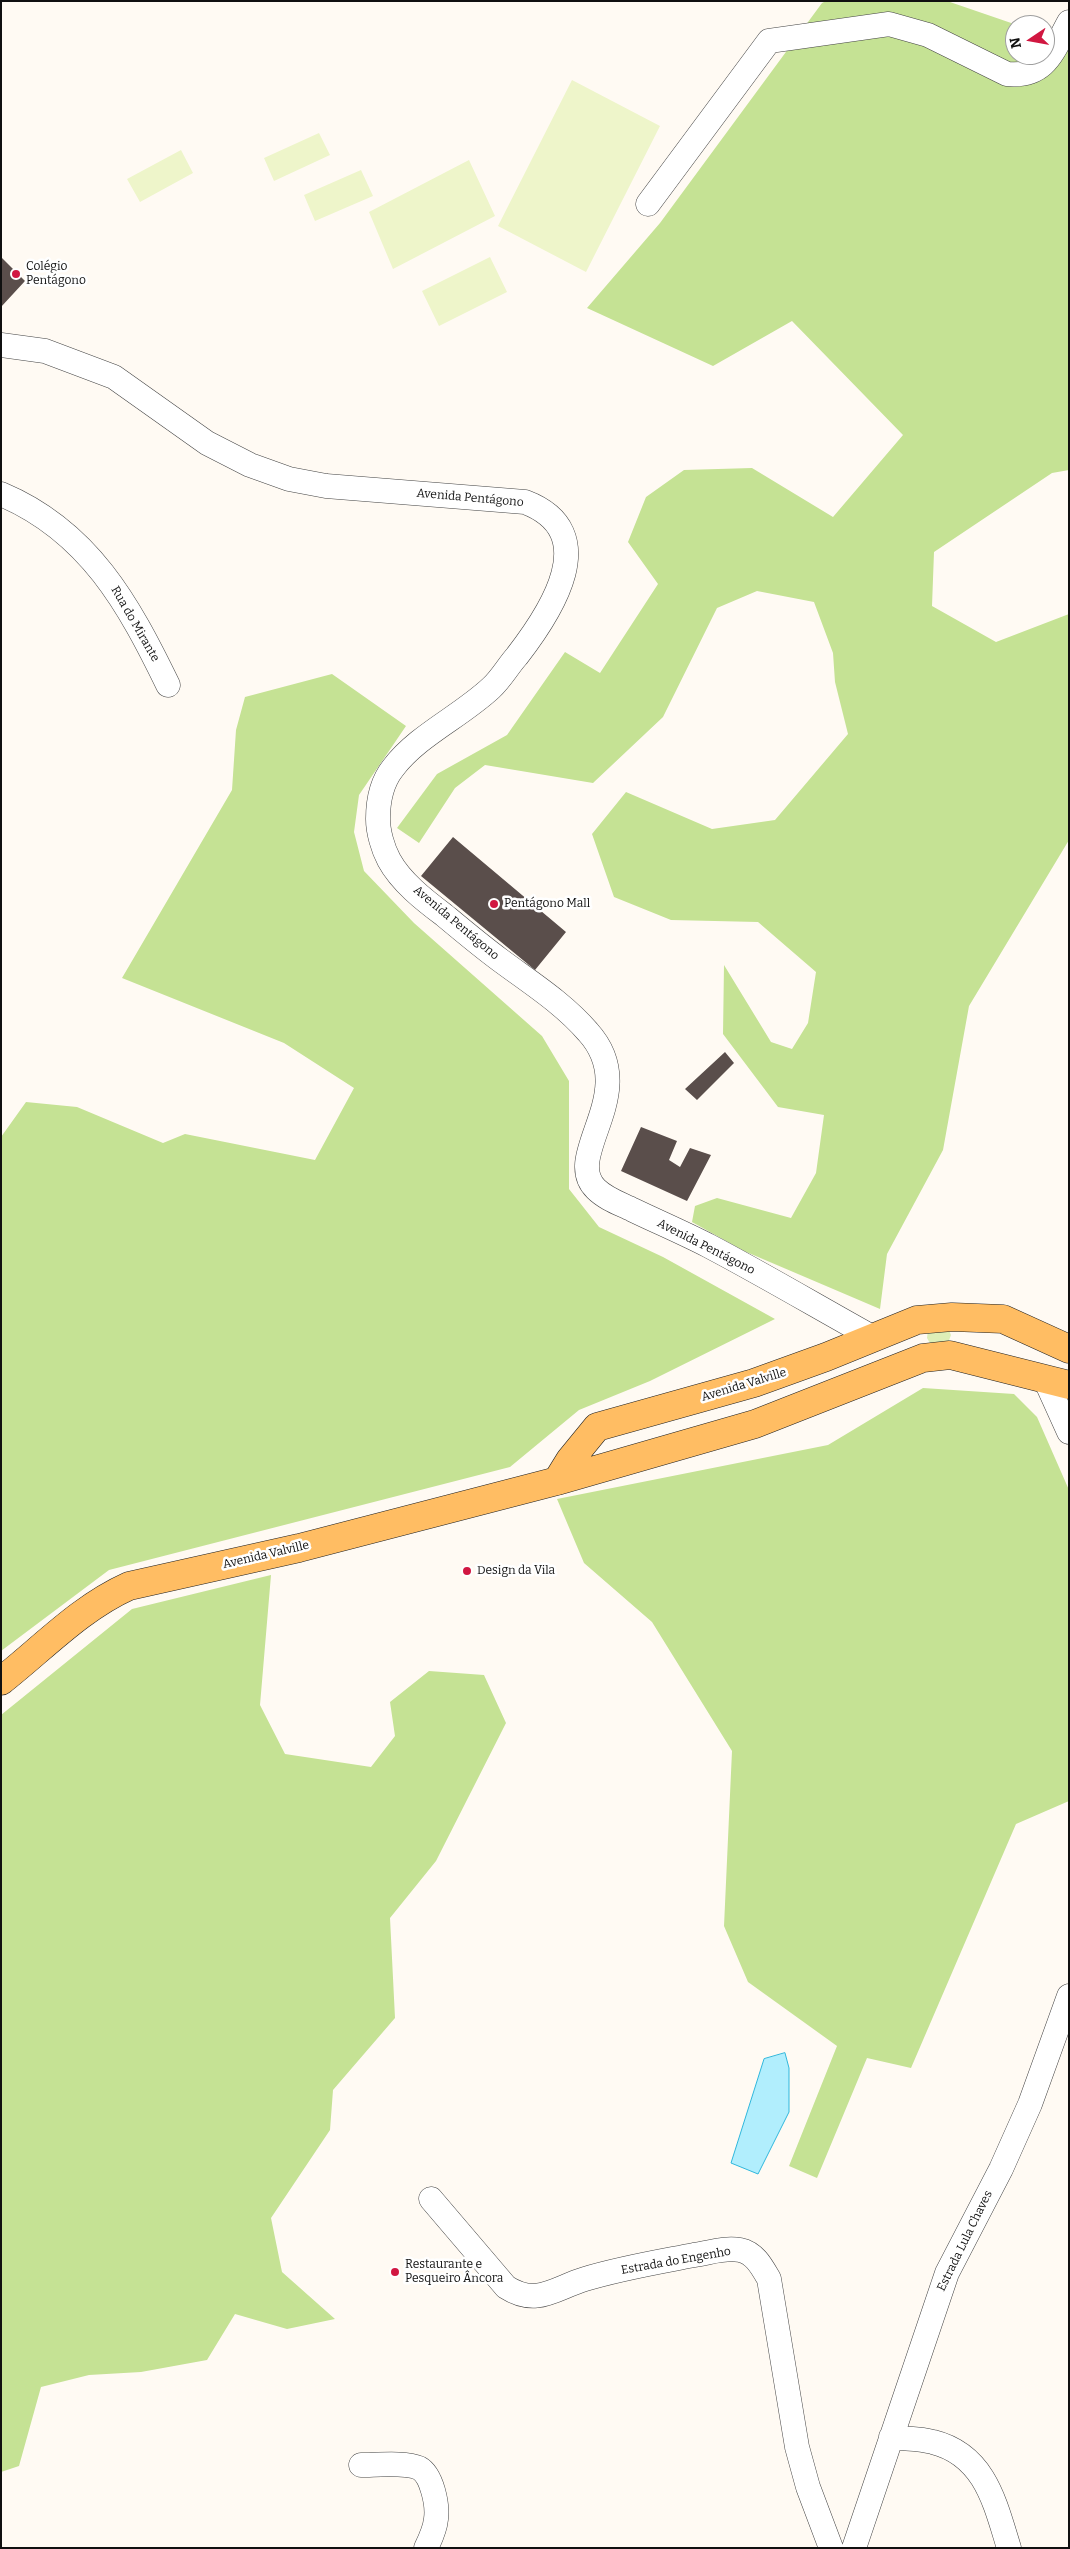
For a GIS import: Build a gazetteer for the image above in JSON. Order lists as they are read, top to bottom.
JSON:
{
  "streets": {
    "main road": ["Avenida Valville"],
    "street": [
      "Avenida Pentágono",
      "Rua do Mirante",
      "Estrada Lula Chaves",
      "Estrada do Engenho"
    ]
  },
  "crossings": [
    ["Avenida Pentágono", "Avenida Valville"]
  ],
  "places": [
    "Colégio Pentágono",
    "Pentágono Mall",
    "Design da Vila",
    "Restaurante e Pesqueiro Âncora"
  ],
  "north": "left"
}
